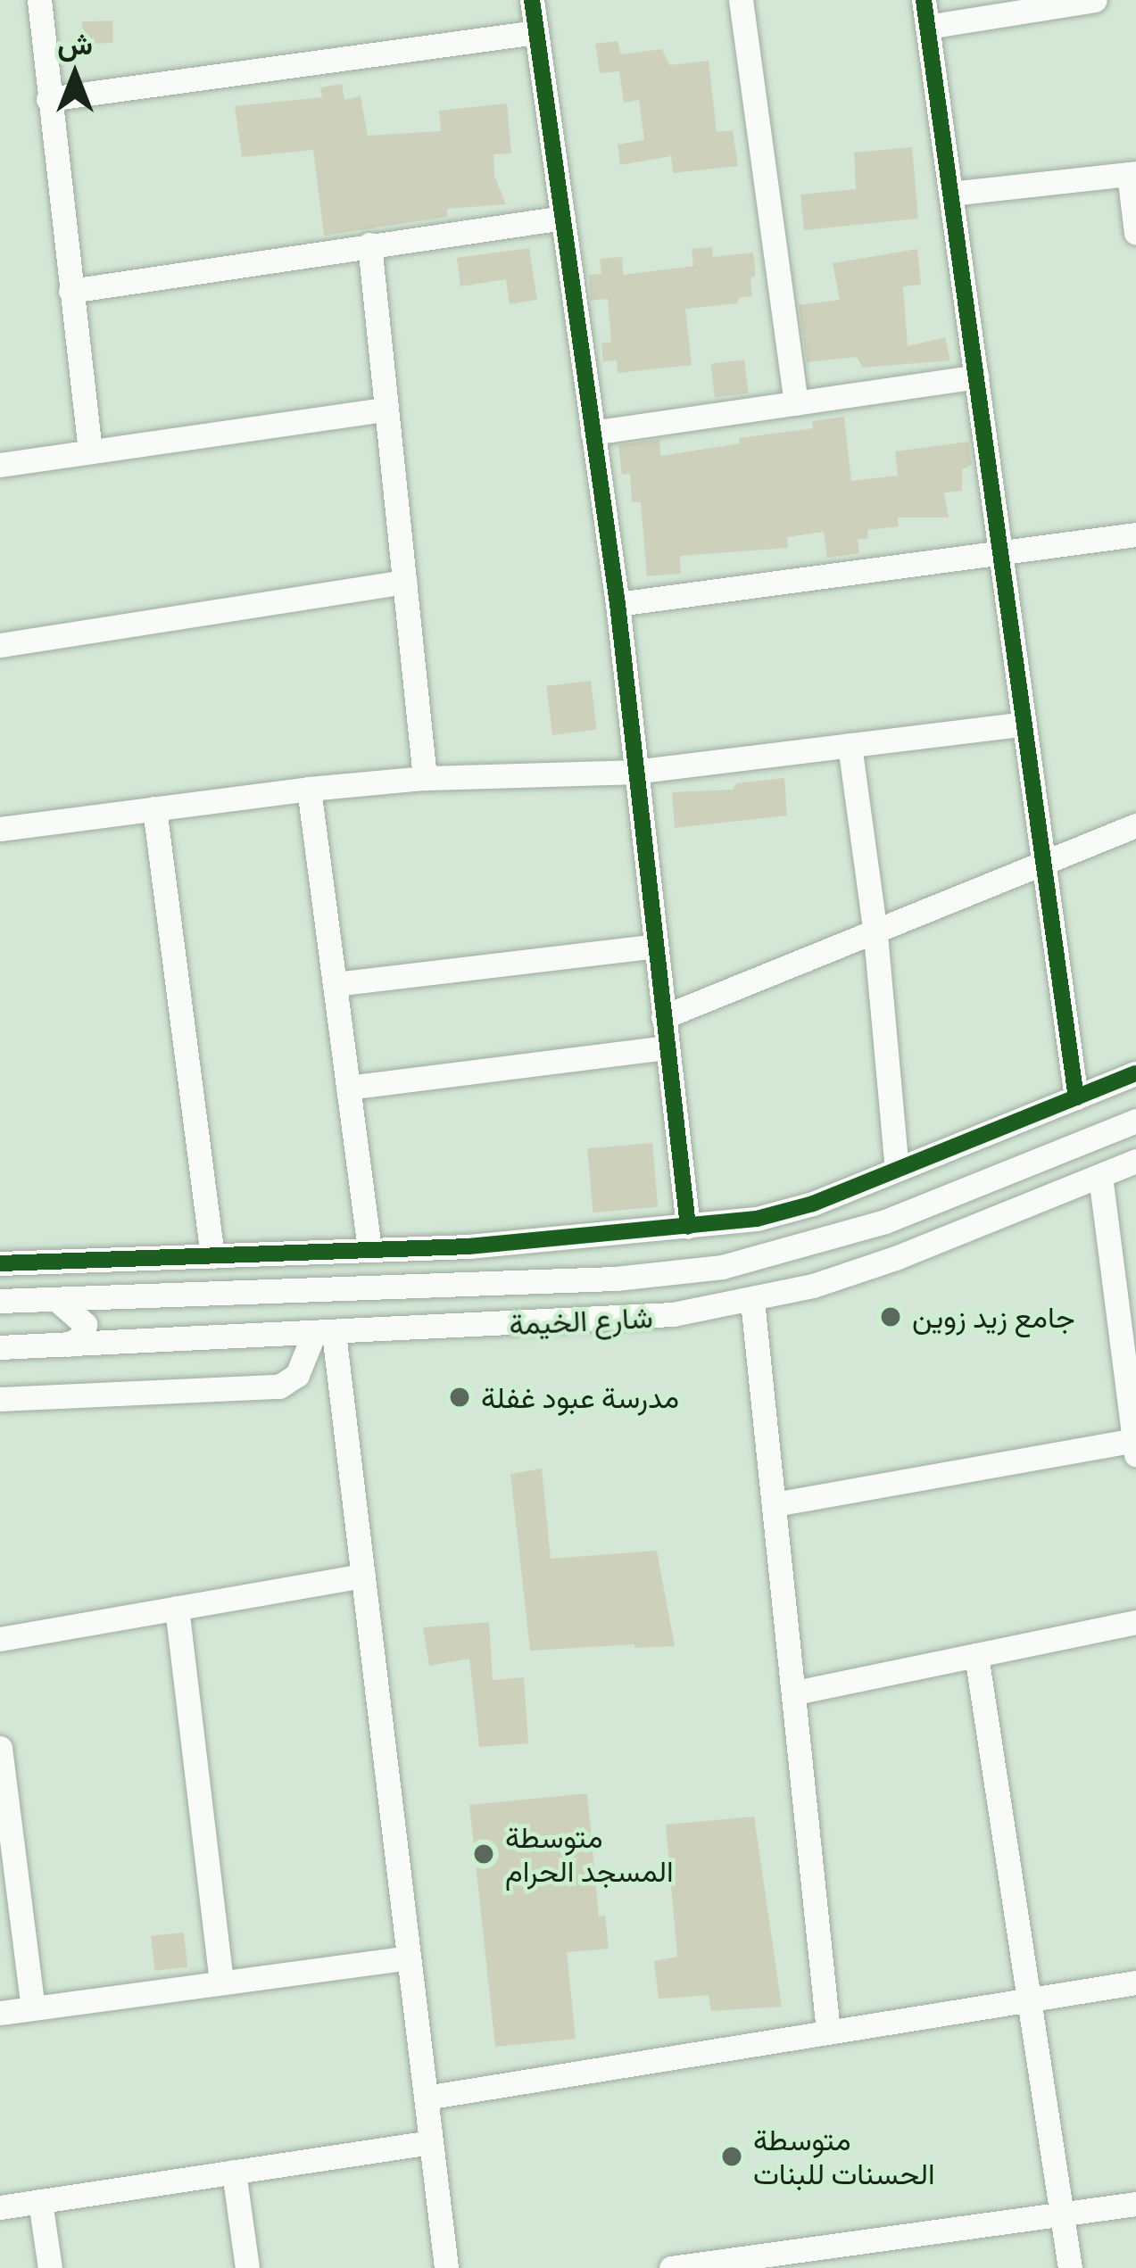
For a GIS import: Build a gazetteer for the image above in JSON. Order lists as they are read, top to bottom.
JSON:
{
  "streets": {
    "street": ["شارع الخيمة"]
  },
  "places": [
    "جامع زيد زوين",
    "مدرسة عبود غفلة",
    "متوسطة المسجد الحرام",
    "متوسطة الحسنات للبنات"
  ],
  "north": "top"
}
